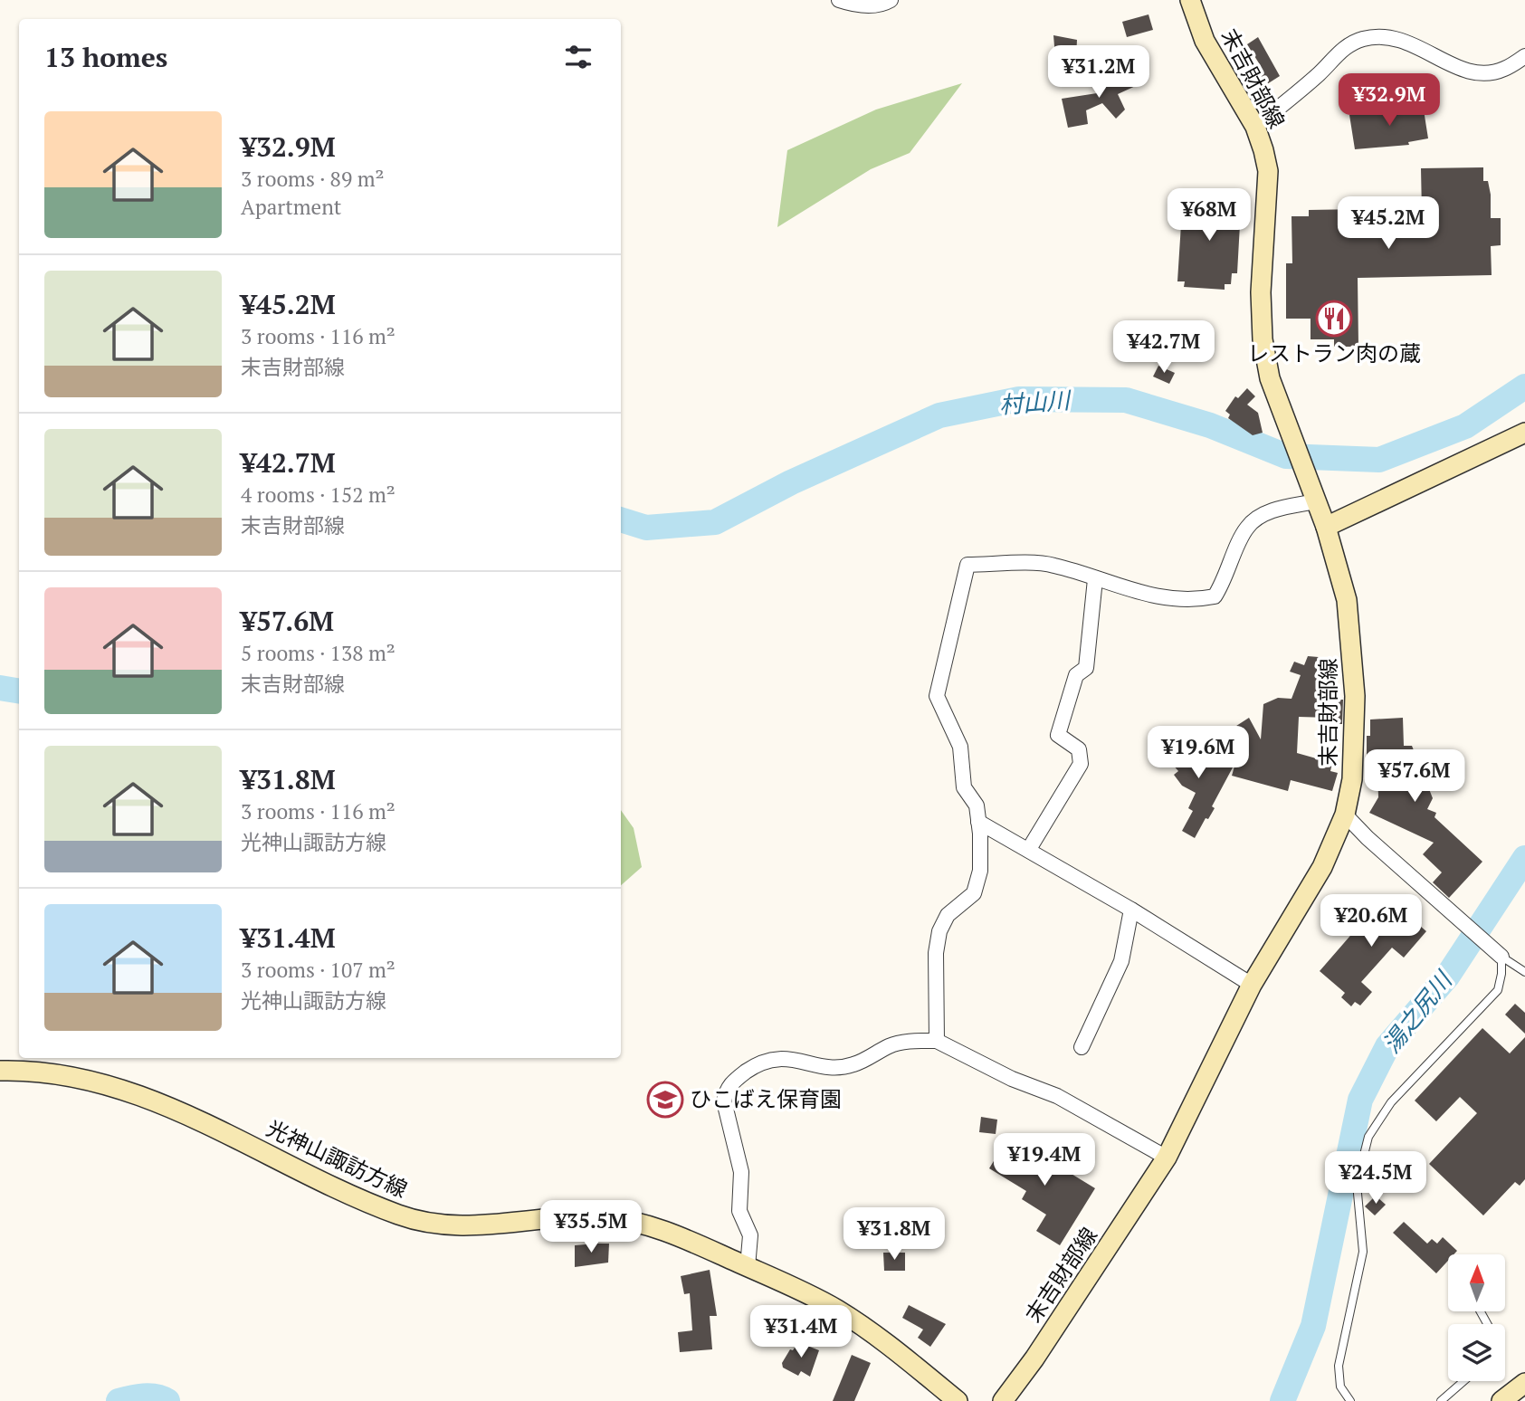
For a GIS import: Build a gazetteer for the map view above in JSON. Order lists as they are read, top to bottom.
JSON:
{
  "streets": {
    "main road": ["末吉財部線", "光神山諏訪方線"]
  },
  "water": ["村山川", "湯之尻川"],
  "places": {
    "restaurant": ["レストラン肉の蔵"],
    "school or university": ["ひこばえ保育園"]
  },
  "north": "top",
  "page": {
    "heading": "13 homes",
    "price": [
      "¥31.2M",
      "¥32.9M",
      "¥68M",
      "¥45.2M",
      "¥42.7M",
      "¥19.6M",
      "¥57.6M",
      "¥20.6M",
      "¥19.4M",
      "¥24.5M",
      "¥35.5M",
      "¥31.8M",
      "¥31.4M"
    ],
    "list": [
      {
        "name": "¥32.9M",
        "note": "3 rooms · 89 m² · Apartment"
      },
      {
        "name": "¥45.2M",
        "note": "3 rooms · 116 m² · 末吉財部線"
      },
      {
        "name": "¥42.7M",
        "note": "4 rooms · 152 m² · 末吉財部線"
      },
      {
        "name": "¥57.6M",
        "note": "5 rooms · 138 m² · 末吉財部線"
      },
      {
        "name": "¥31.8M",
        "note": "3 rooms · 116 m² · 光神山諏訪方線"
      },
      {
        "name": "¥31.4M",
        "note": "3 rooms · 107 m² · 光神山諏訪方線"
      }
    ]
  }
}
